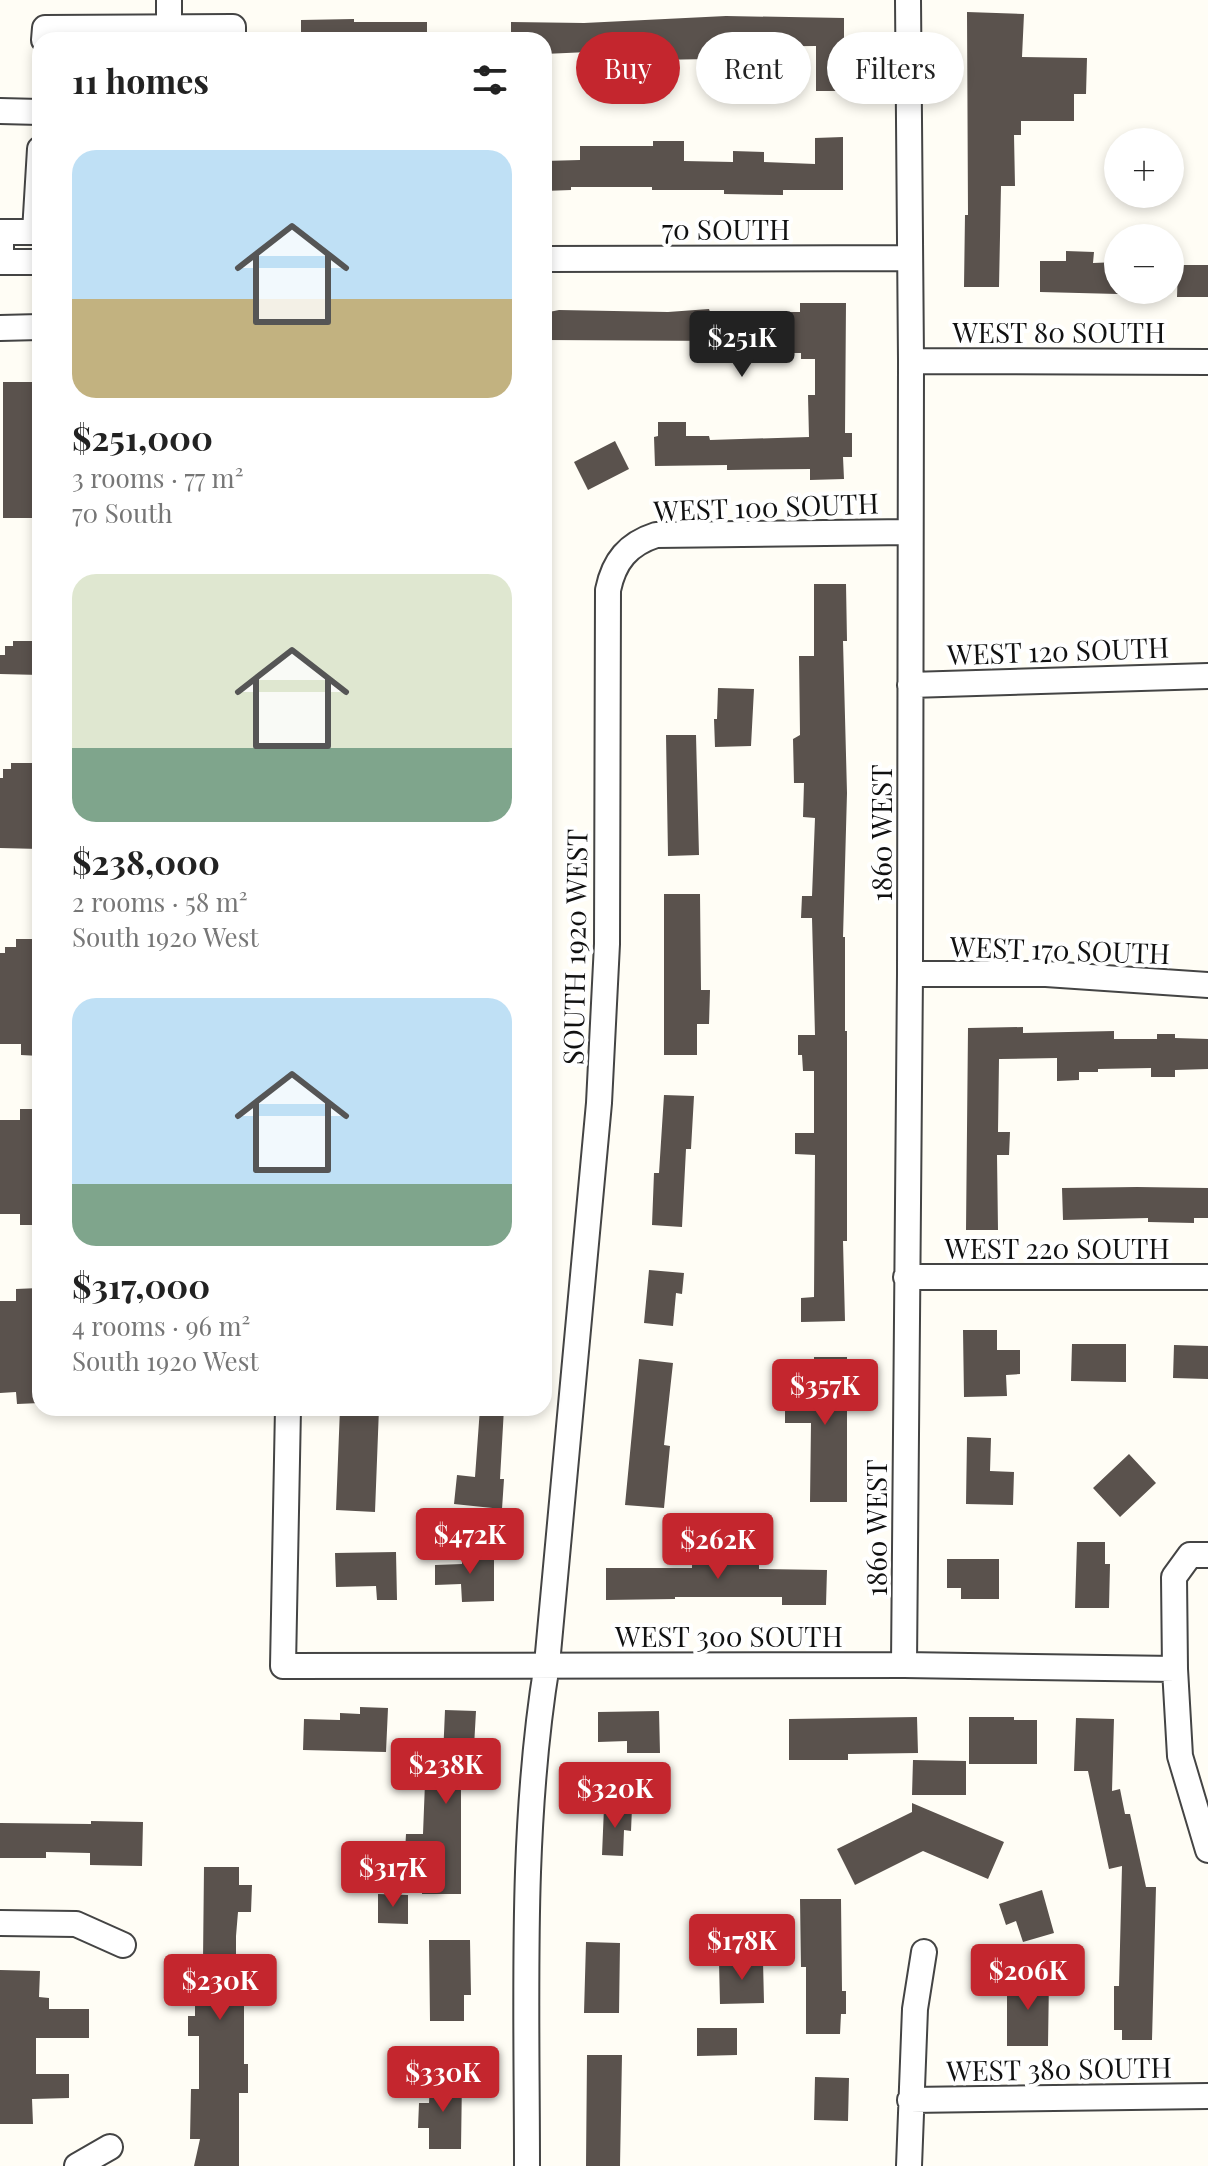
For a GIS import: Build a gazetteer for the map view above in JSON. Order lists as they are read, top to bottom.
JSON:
{
  "streets": {
    "street": [
      "70 SOUTH",
      "WEST 80 SOUTH",
      "WEST 100 SOUTH",
      "WEST 120 SOUTH",
      "1860 WEST",
      "SOUTH 1920 WEST",
      "WEST 170 SOUTH",
      "WEST 220 SOUTH",
      "WEST 300 SOUTH",
      "WEST 380 SOUTH"
    ]
  },
  "crossings": [
    ["70 SOUTH", "1860 WEST"],
    ["WEST 80 SOUTH", "1860 WEST"],
    ["WEST 100 SOUTH", "1860 WEST"],
    ["WEST 100 SOUTH", "SOUTH 1920 WEST"],
    ["WEST 120 SOUTH", "1860 WEST"],
    ["1860 WEST", "WEST 170 SOUTH"],
    ["1860 WEST", "WEST 220 SOUTH"],
    ["1860 WEST", "WEST 300 SOUTH"],
    ["SOUTH 1920 WEST", "WEST 300 SOUTH"]
  ],
  "page": {
    "chip": ["Buy", "Rent", "Filters"],
    "heading": "11 homes",
    "map_buttons": ["+", "−"],
    "list": [
      {
        "name": "$251,000",
        "note": "3 rooms · 77 m² · 70 South"
      },
      {
        "name": "$238,000",
        "note": "2 rooms · 58 m² · South 1920 West"
      },
      {
        "name": "$317,000",
        "note": "4 rooms · 96 m² · South 1920 West"
      }
    ],
    "price": [
      "$251K",
      "$357K",
      "$472K",
      "$262K",
      "$238K",
      "$320K",
      "$317K",
      "$178K",
      "$206K",
      "$230K",
      "$330K"
    ]
  }
}
